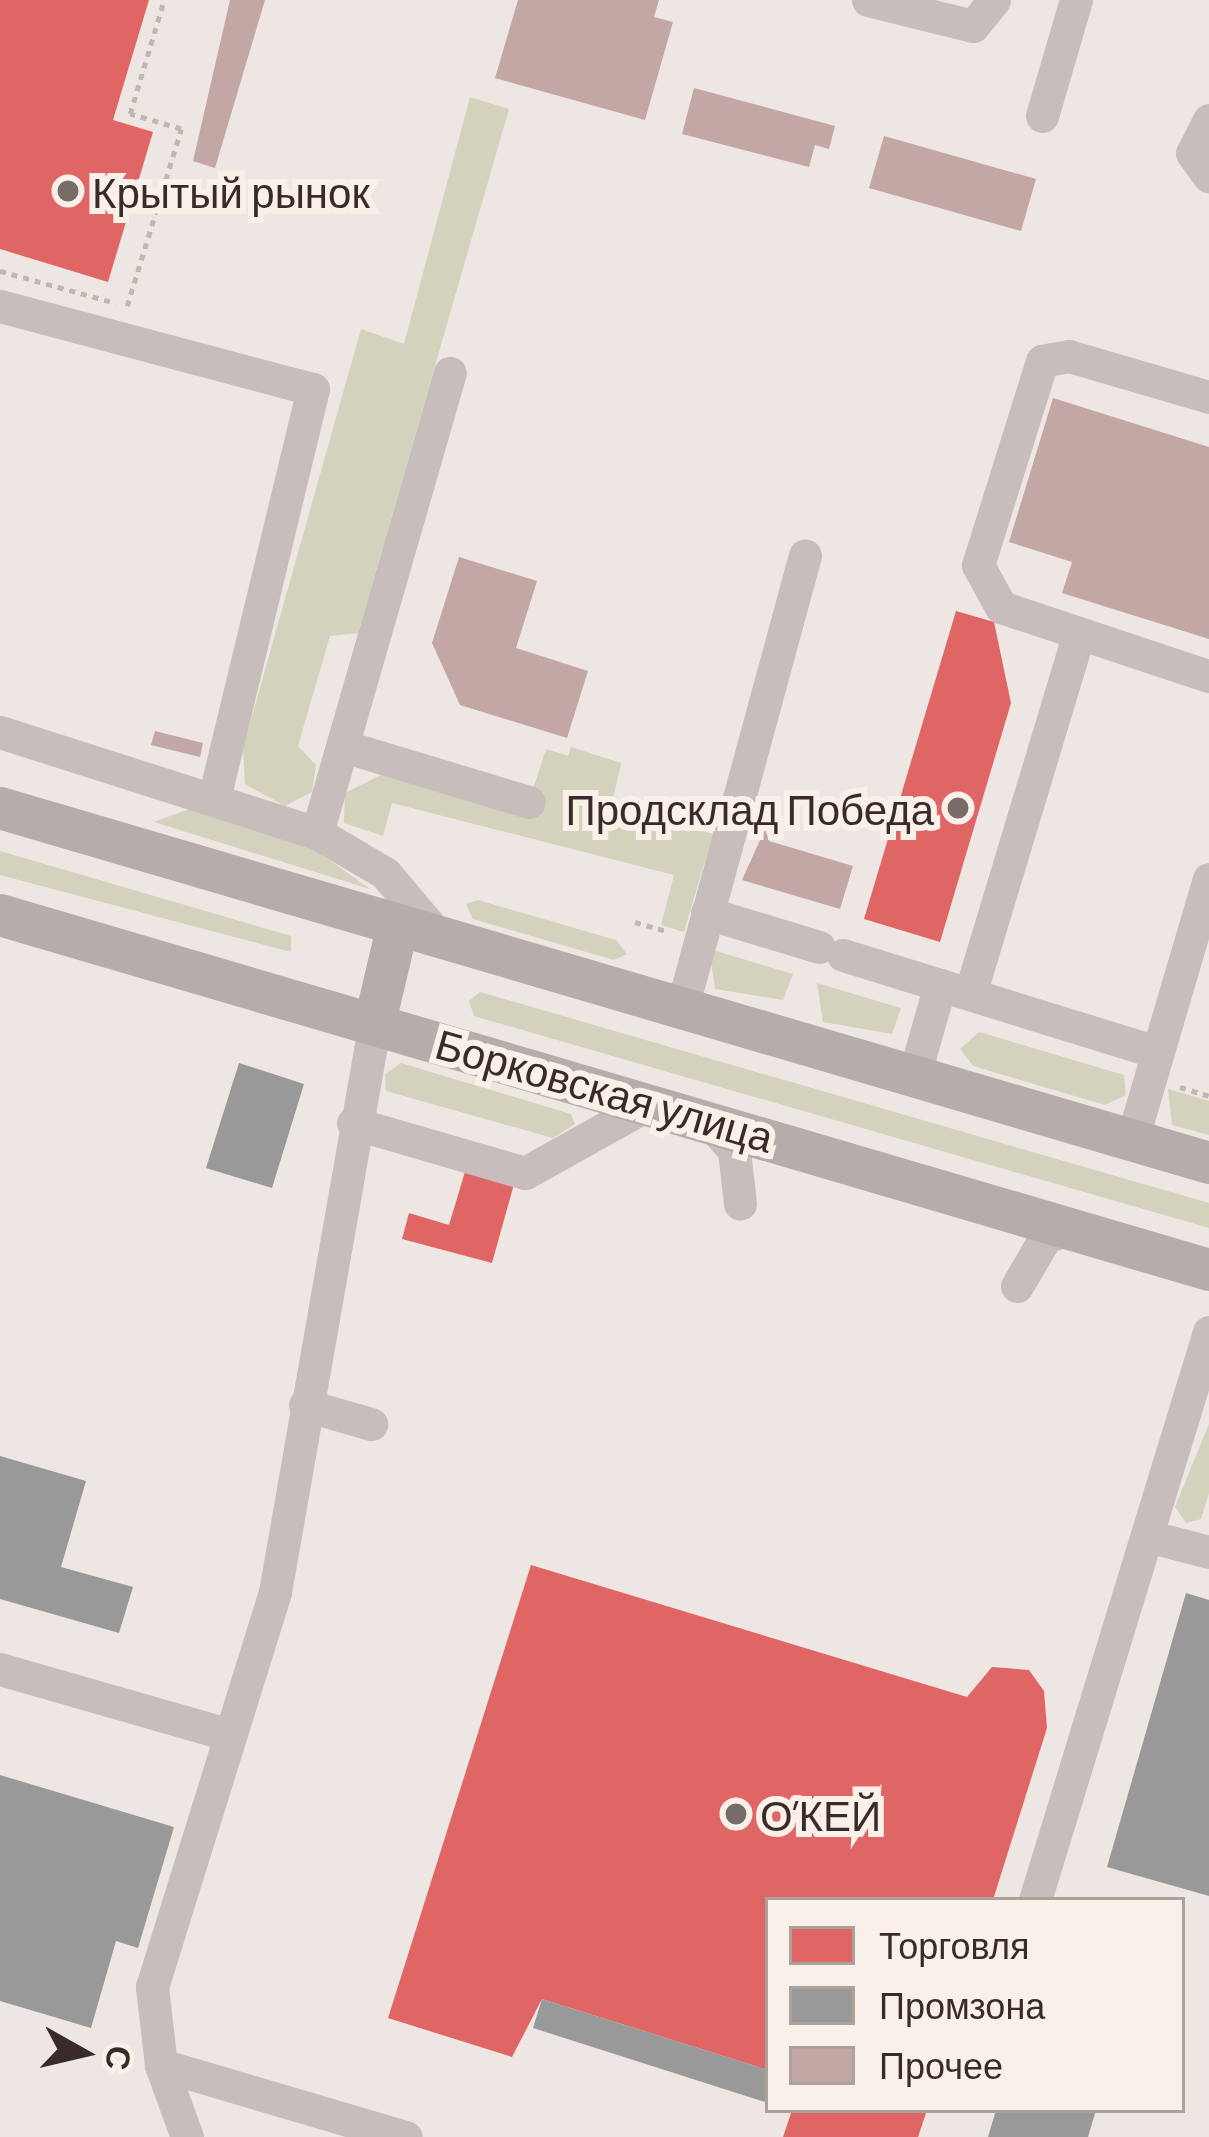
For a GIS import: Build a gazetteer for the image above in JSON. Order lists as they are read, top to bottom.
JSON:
{
  "streets": {
    "main road": ["Борковская улица"]
  },
  "places": ["Крытый рынок", "Продсклад Победа", "О’КЕЙ"],
  "legend": ["Торговля", "Промзона", "Прочее"],
  "north": "right"
}
